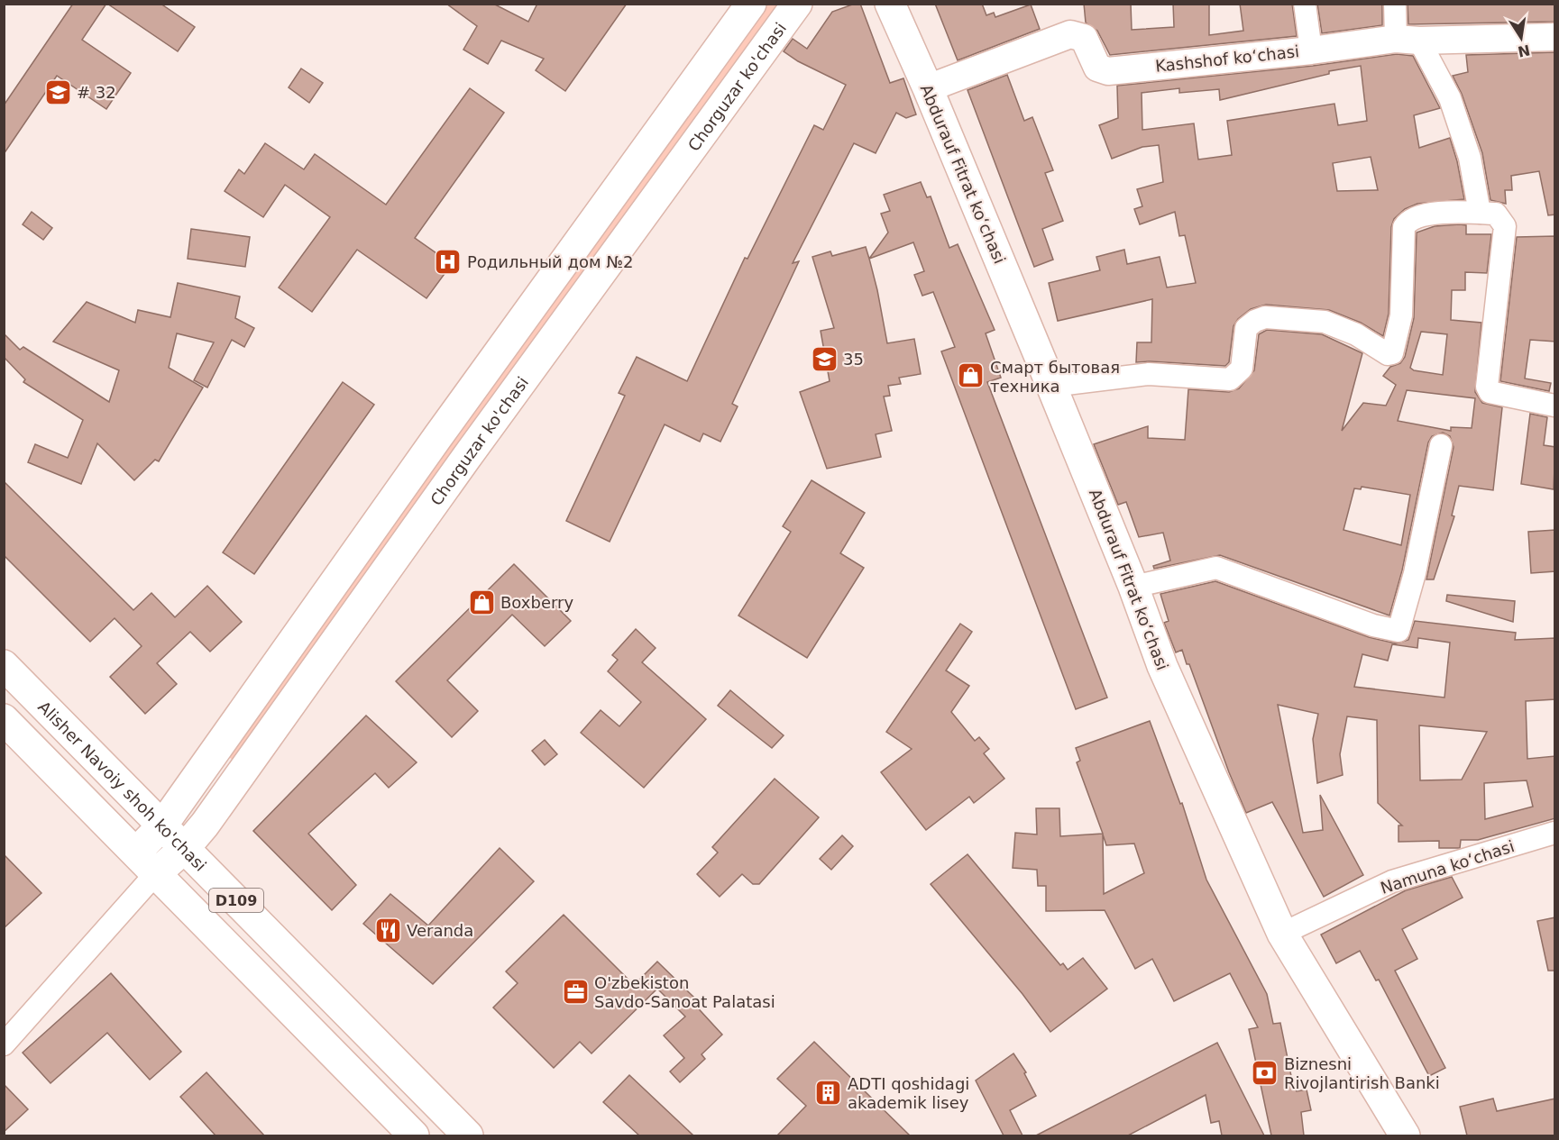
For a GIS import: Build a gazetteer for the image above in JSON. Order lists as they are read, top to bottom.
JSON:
{
  "streets": {
    "main road": [
      "Chorguzar ko'chasi",
      "Abdurauf Fitrat koʻchasi",
      "Alisher Navoiy shoh ko'chasi",
      "D109"
    ],
    "street": ["Kashshof koʻchasi", "Namuna koʻchasi"]
  },
  "crossings": [
    ["Kashshof koʻchasi", "Abdurauf Fitrat koʻchasi"],
    ["Chorguzar ko'chasi", "Alisher Navoiy shoh ko'chasi"],
    ["Chorguzar ko'chasi", "D109"],
    ["Abdurauf Fitrat koʻchasi", "Namuna koʻchasi"]
  ],
  "places": {
    "school or university": ["# 32", "35"],
    "hospital": ["Родильный дом №2"],
    "shop": ["Смарт бытовая техника", "Boxberry"],
    "restaurant": ["Veranda"],
    "office": ["O'zbekiston Savdo-Sanoat Palatasi"],
    "bank": ["Biznesni Rivojlantirish Banki"],
    "building": ["ADTI qoshidagi akademik lisey"]
  },
  "north": "bottom"
}
